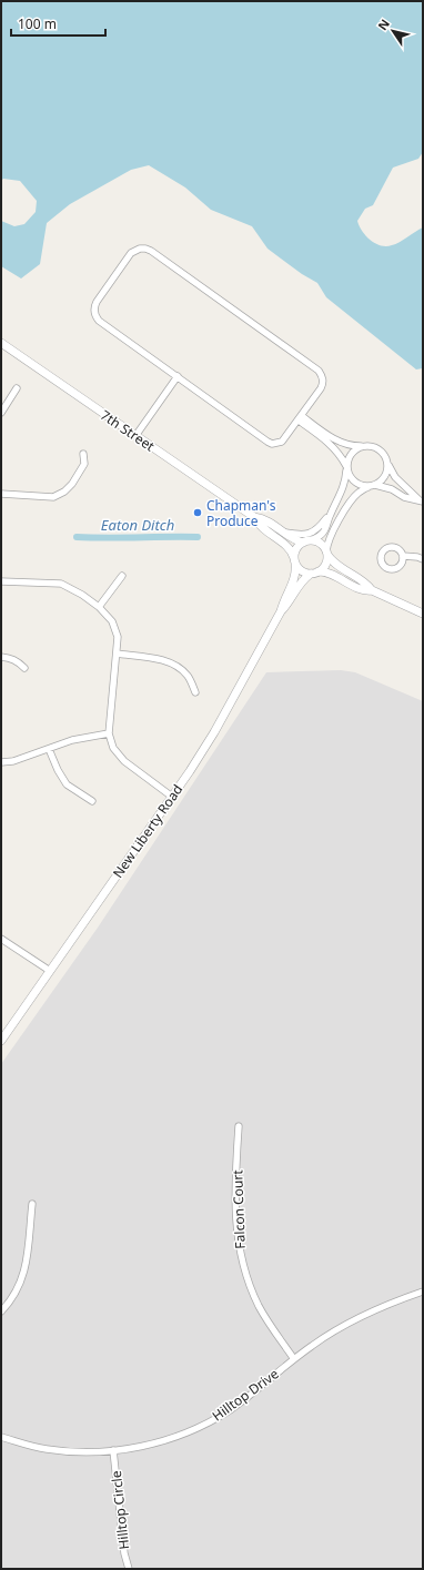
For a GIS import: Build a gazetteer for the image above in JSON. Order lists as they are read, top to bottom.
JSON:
{
  "streets": {
    "street": [
      "7th Street",
      "New Liberty Road",
      "Falcon Court",
      "Hilltop Drive",
      "Hilltop Circle"
    ]
  },
  "crossings": [
    ["7th Street", "New Liberty Road"],
    ["Falcon Court", "Hilltop Drive"],
    ["Hilltop Drive", "Hilltop Circle"]
  ],
  "water": ["Eaton Ditch"],
  "places": ["Chapman's Produce"],
  "scale_bar": "100 m",
  "north": "top left"
}
